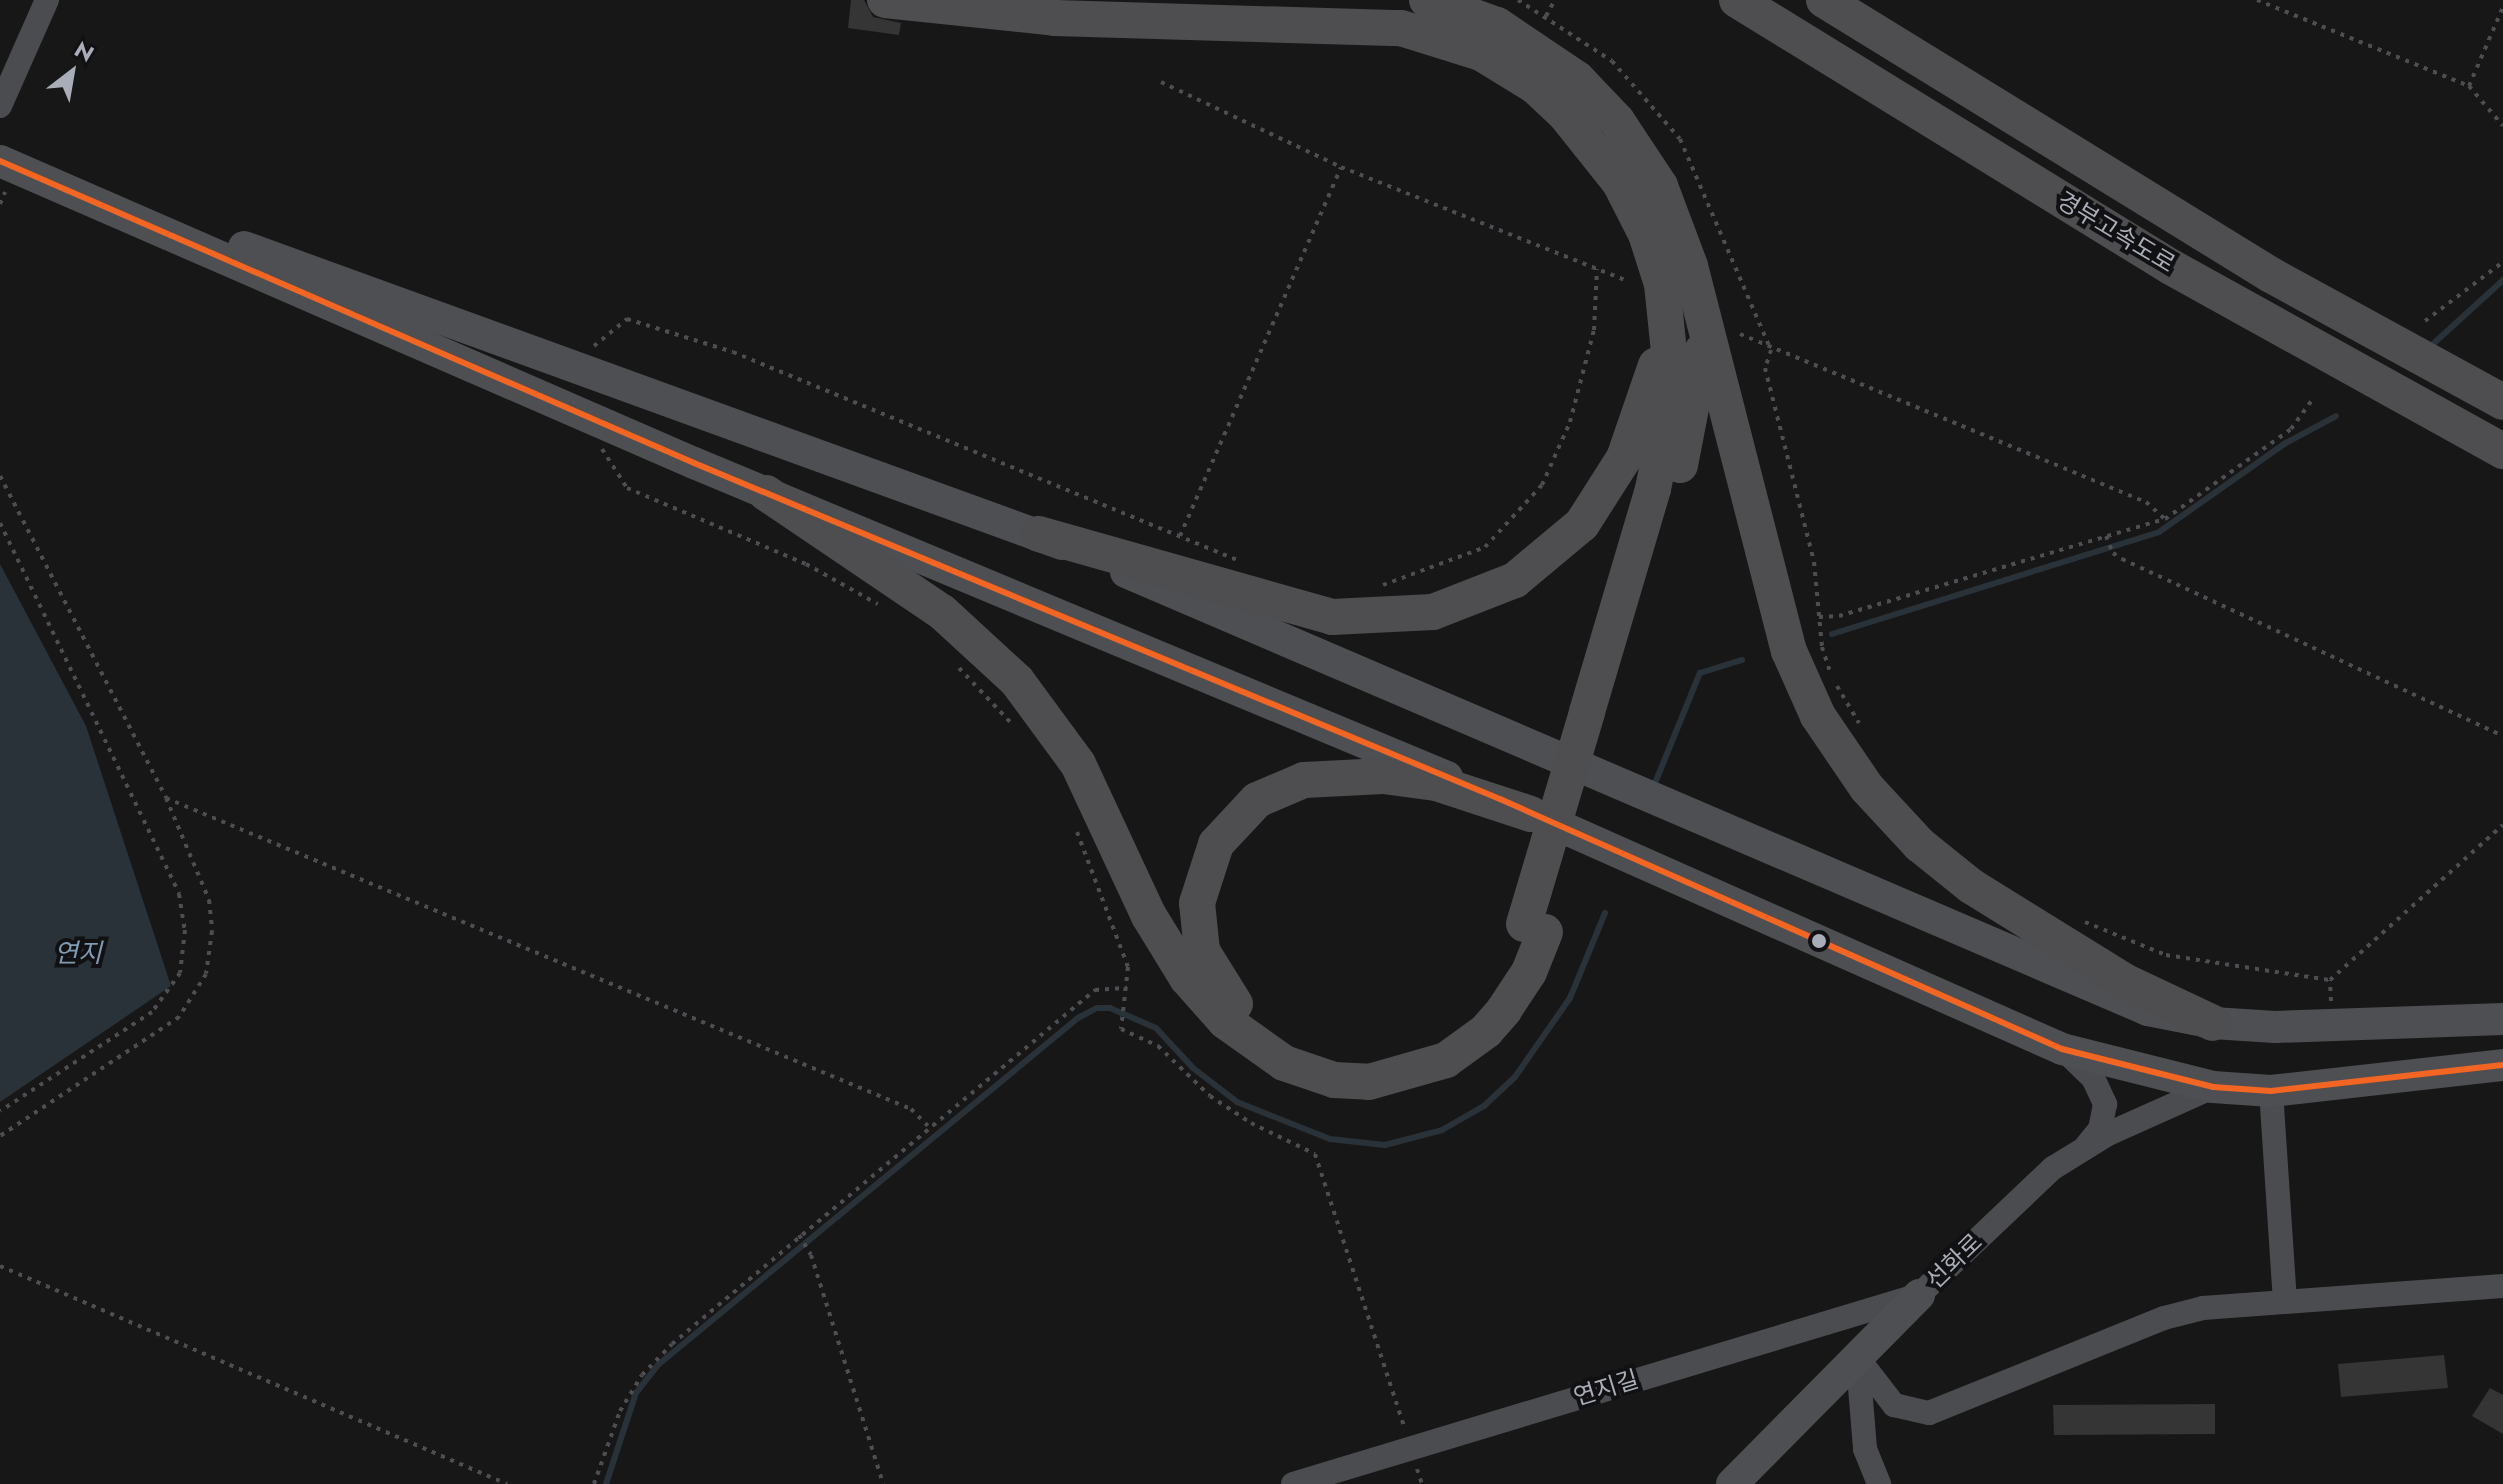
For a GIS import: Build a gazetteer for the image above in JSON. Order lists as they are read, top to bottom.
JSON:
{
  "streets": {
    "highway": ["경부고속도로"],
    "main road": ["선화로"],
    "street": ["연지길"]
  },
  "crossings": [
    ["선화로", "연지길"]
  ],
  "water": ["연지"],
  "north": "top right"
}
